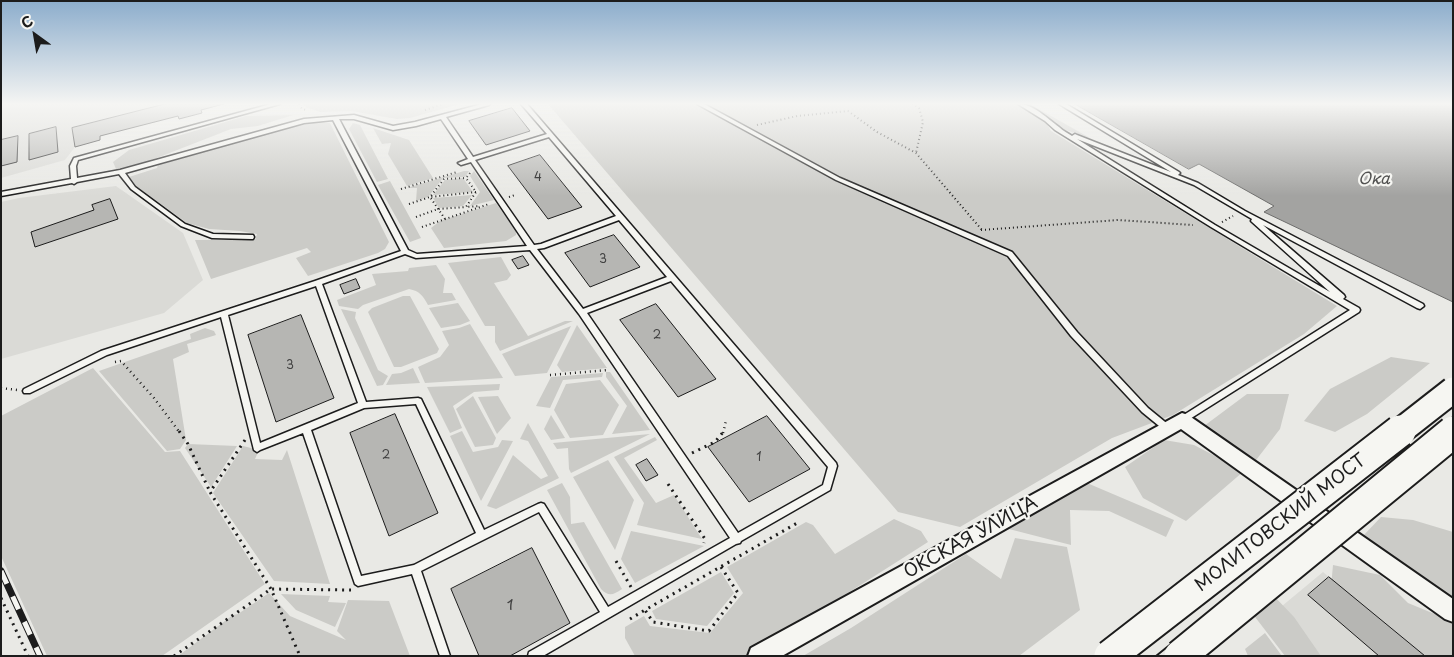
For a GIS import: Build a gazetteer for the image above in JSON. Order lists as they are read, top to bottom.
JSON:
{
  "streets": {
    "main road": ["МОЛИТОВСКИЙ МОСТ"],
    "street": ["ОКСКАЯ УЛИЦА"]
  },
  "water": ["Ока"],
  "house_numbers": [
    "4",
    "3",
    "2",
    "3",
    "2",
    "1",
    "1"
  ],
  "north": "top left"
}
